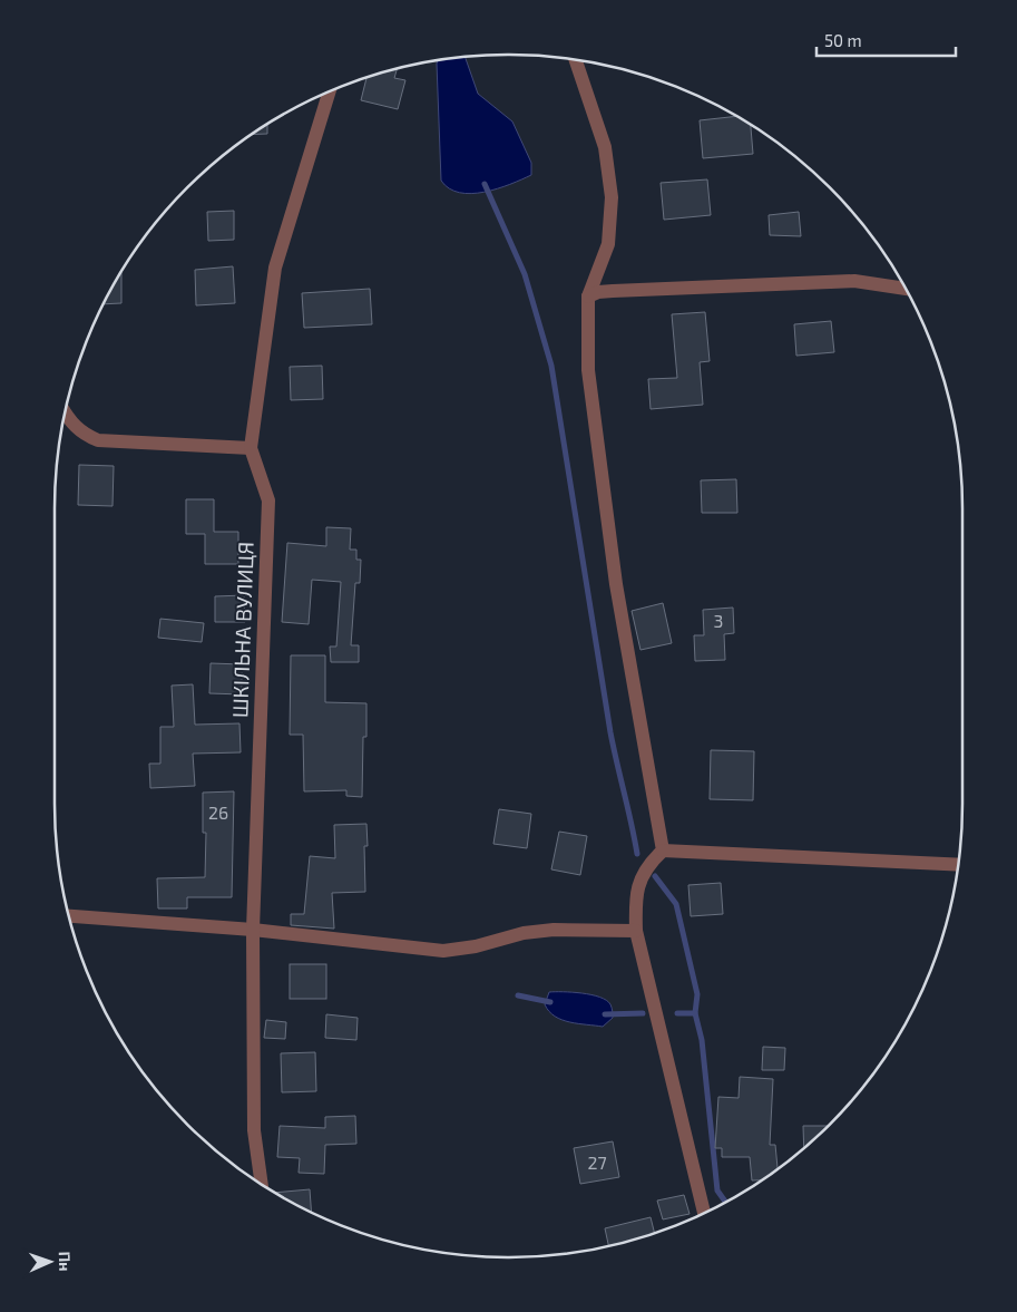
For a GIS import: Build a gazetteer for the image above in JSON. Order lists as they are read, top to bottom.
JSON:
{
  "streets": {
    "street": ["ШКІЛЬНА ВУЛИЦЯ"]
  },
  "house_numbers": ["3", "26", "27"],
  "scale_bar": "50 m",
  "north": "right"
}
